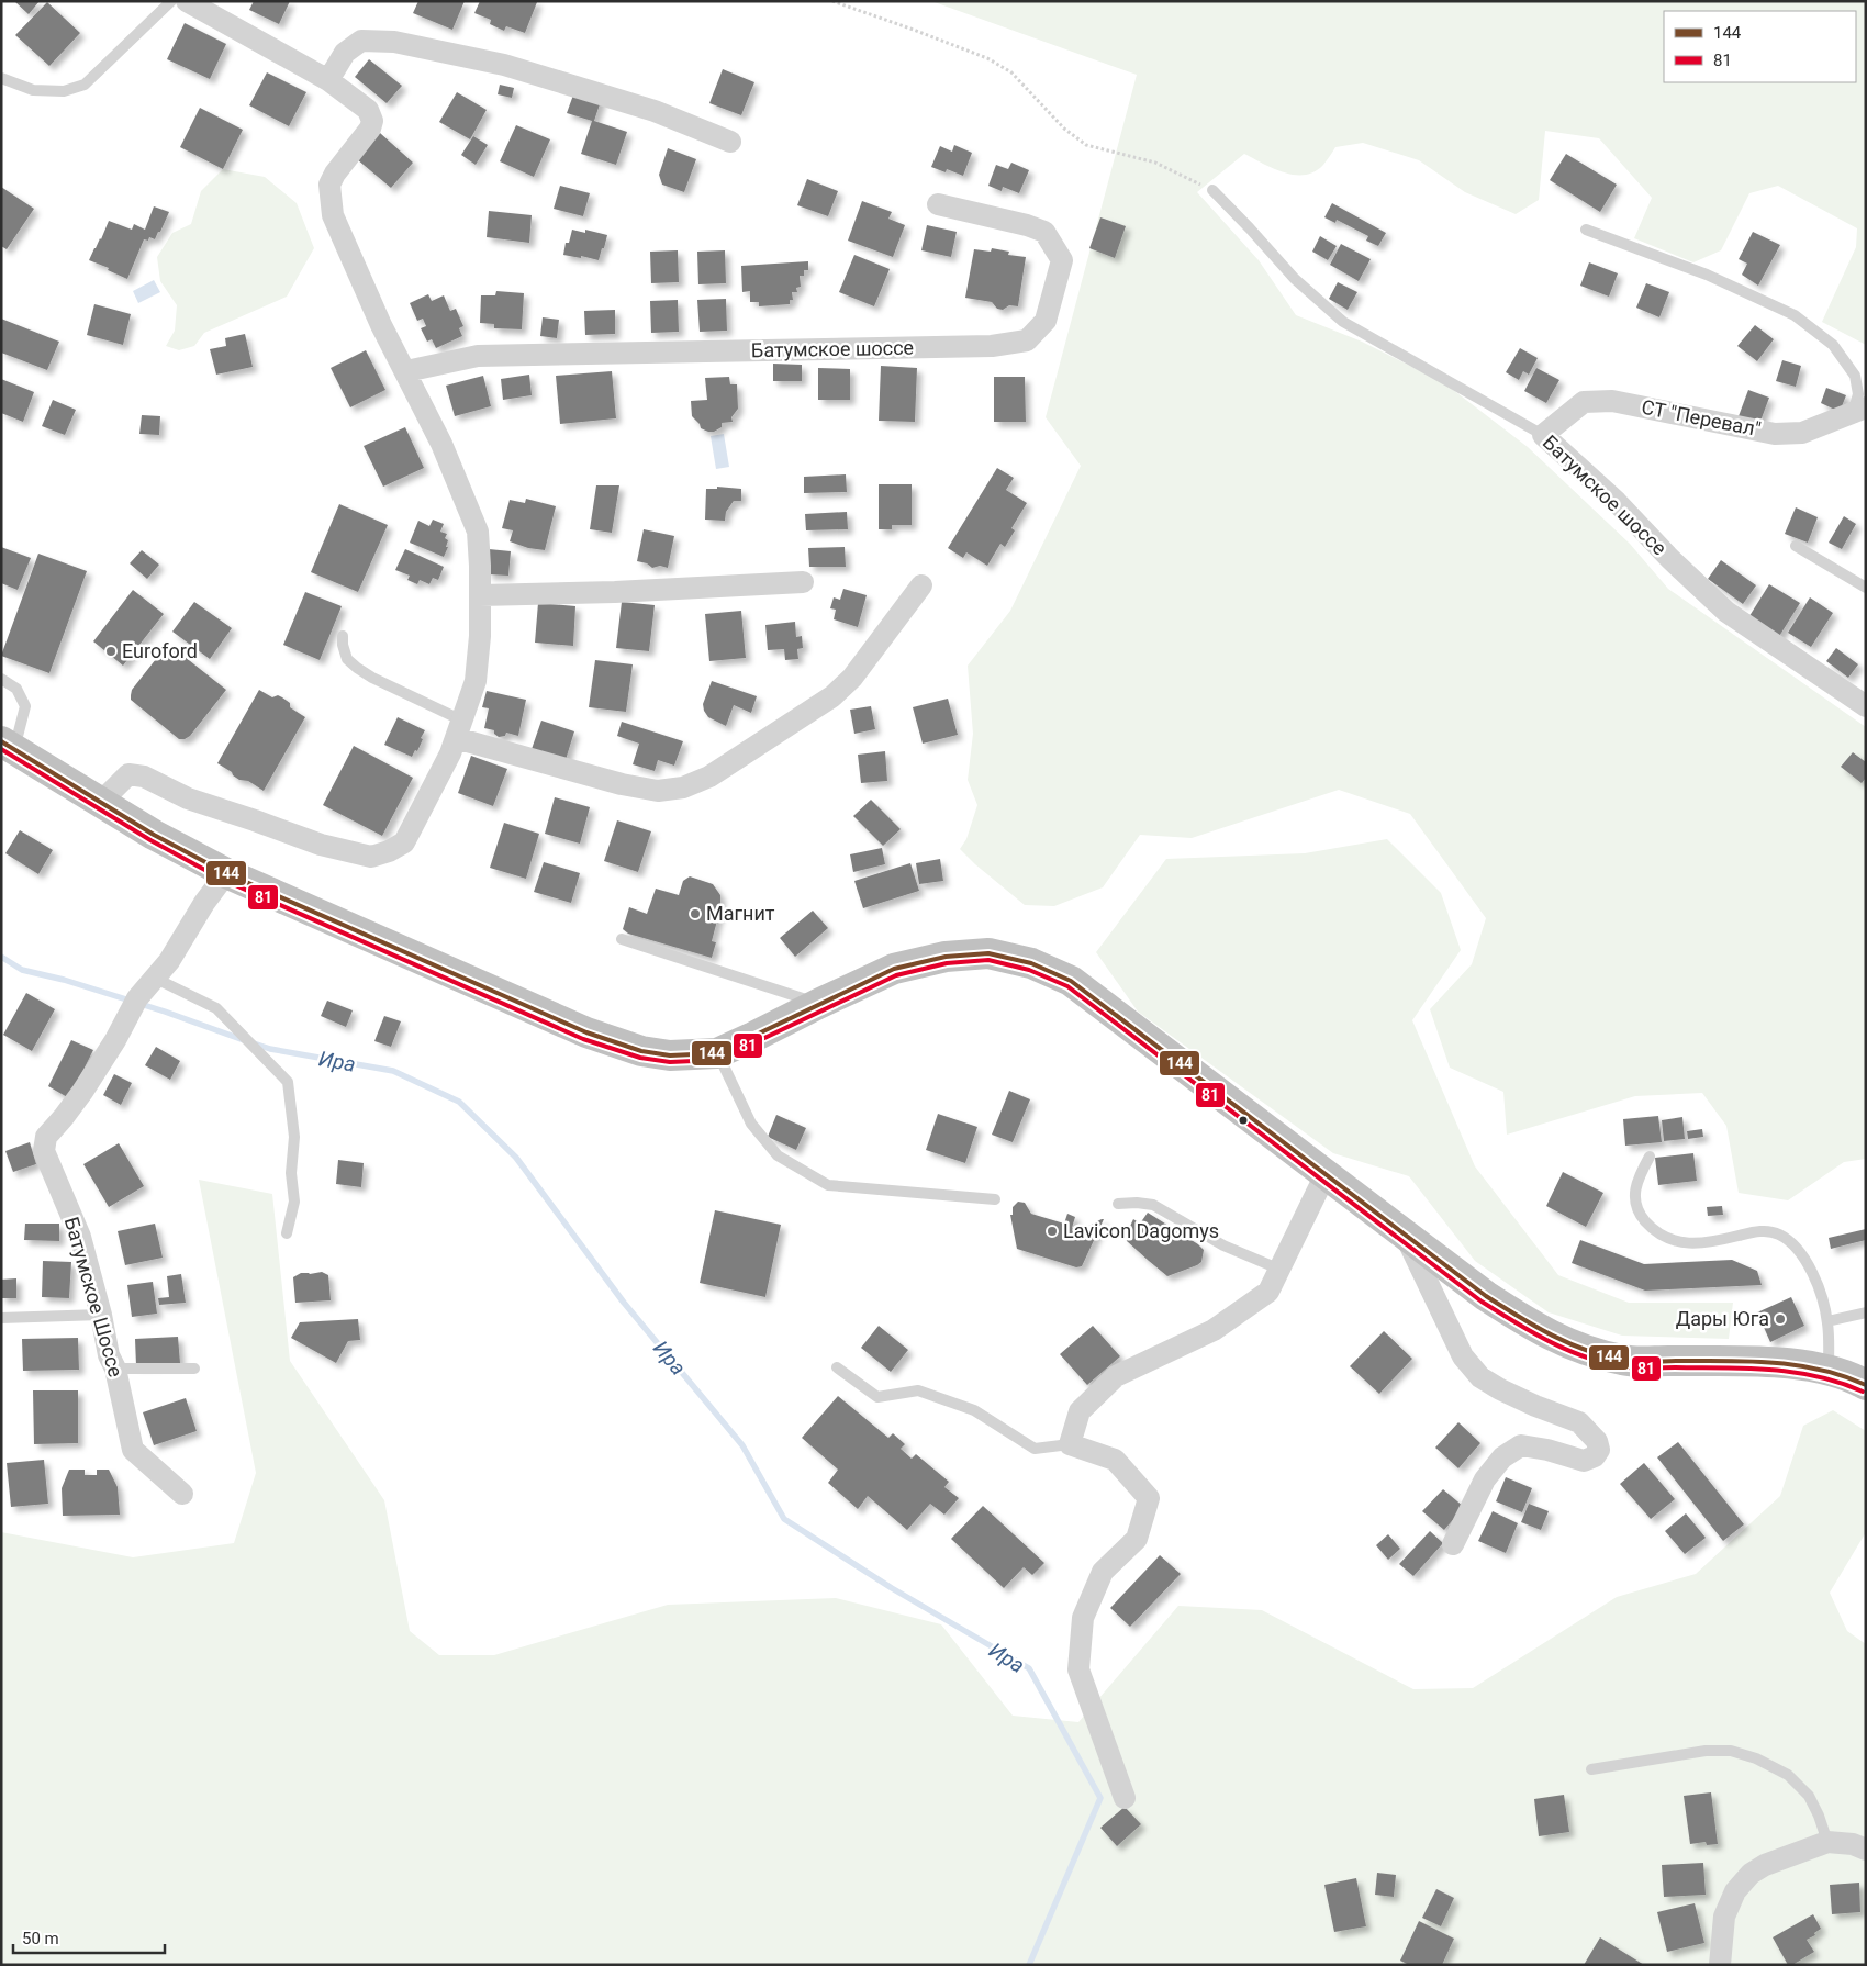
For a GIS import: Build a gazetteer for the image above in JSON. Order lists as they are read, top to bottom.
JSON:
{
  "streets": {
    "street": ["Батумское шоссе", "СТ \"Перевал\"", "Батумское Шоссе"]
  },
  "crossings": [
    ["Батумское шоссе", "СТ \"Перевал\""]
  ],
  "water": ["Ира"],
  "places": [
    "Euroford",
    "Магнит",
    "Lavicon Dagomys",
    "Дары Юга"
  ],
  "lines": ["transit line 144", "transit line 81"],
  "legend": ["144", "81"],
  "scale_bar": "50 m"
}
